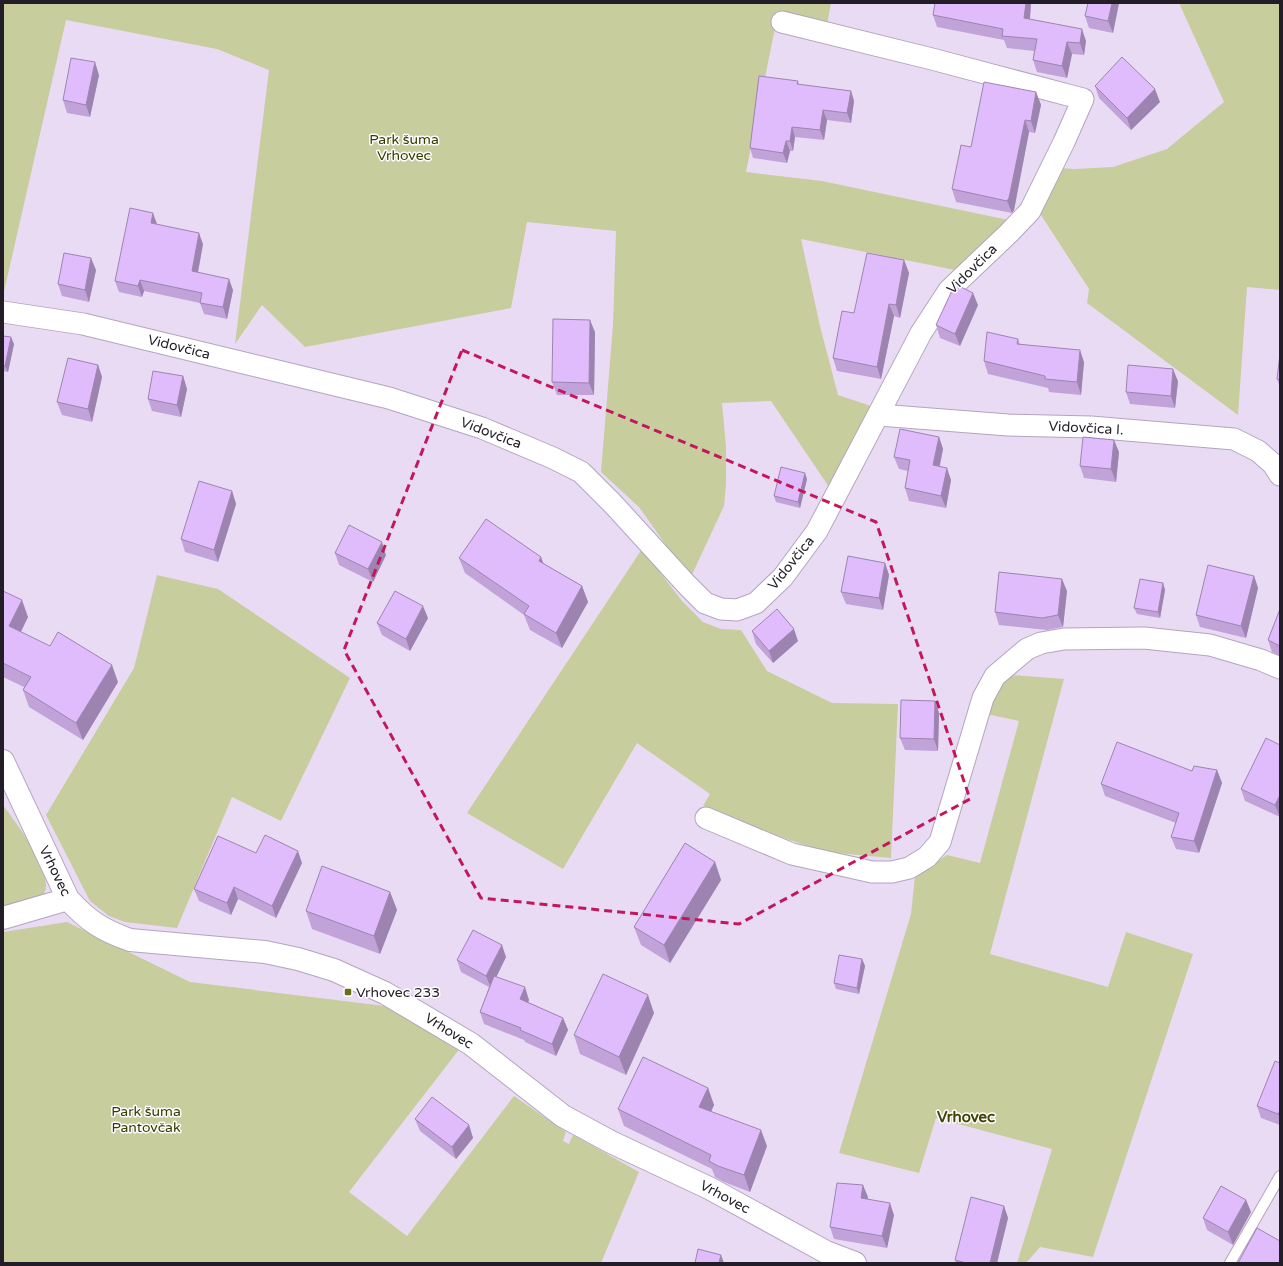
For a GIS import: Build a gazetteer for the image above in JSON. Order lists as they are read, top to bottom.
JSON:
{
  "streets": {
    "street": ["Vidovčica", "Vidovčica I.", "Vrhovec"]
  },
  "crossings": [
    ["Vidovčica", "Vidovčica I."]
  ],
  "districts": ["Vrhovec"],
  "parks": ["Park šuma Vrhovec", "Park šuma Pantovčak"],
  "places": {
    "transit": ["Vrhovec 233"]
  }
}
